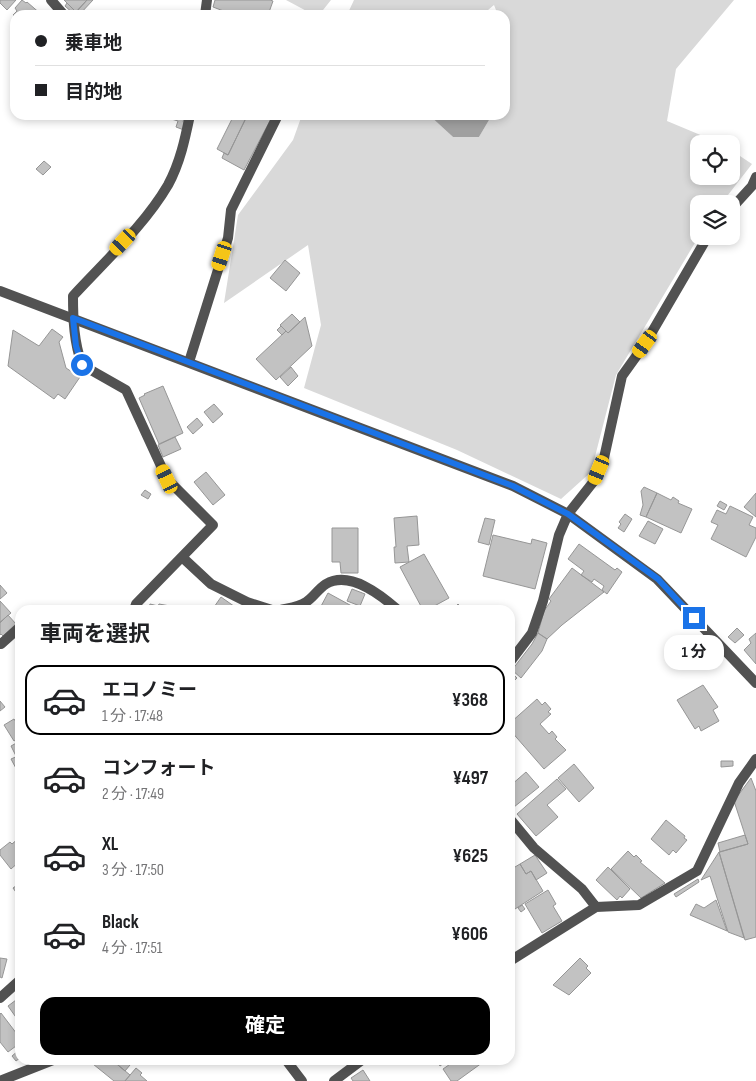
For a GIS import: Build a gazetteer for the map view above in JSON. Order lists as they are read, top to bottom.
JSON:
{
  "page": {
    "banner": ["乗車地", "目的地"],
    "heading": "車両を選択",
    "bubble": "1 分",
    "list": [
      {
        "name": "エコノミー",
        "note": "1 分 · 17:48",
        "value": "¥368"
      },
      {
        "name": "コンフォート",
        "note": "2 分 · 17:49",
        "value": "¥497"
      },
      {
        "name": "XL",
        "note": "3 分 · 17:50",
        "value": "¥625"
      },
      {
        "name": "Black",
        "note": "4 分 · 17:51",
        "value": "¥606"
      }
    ],
    "buttons": "確定"
  }
}
